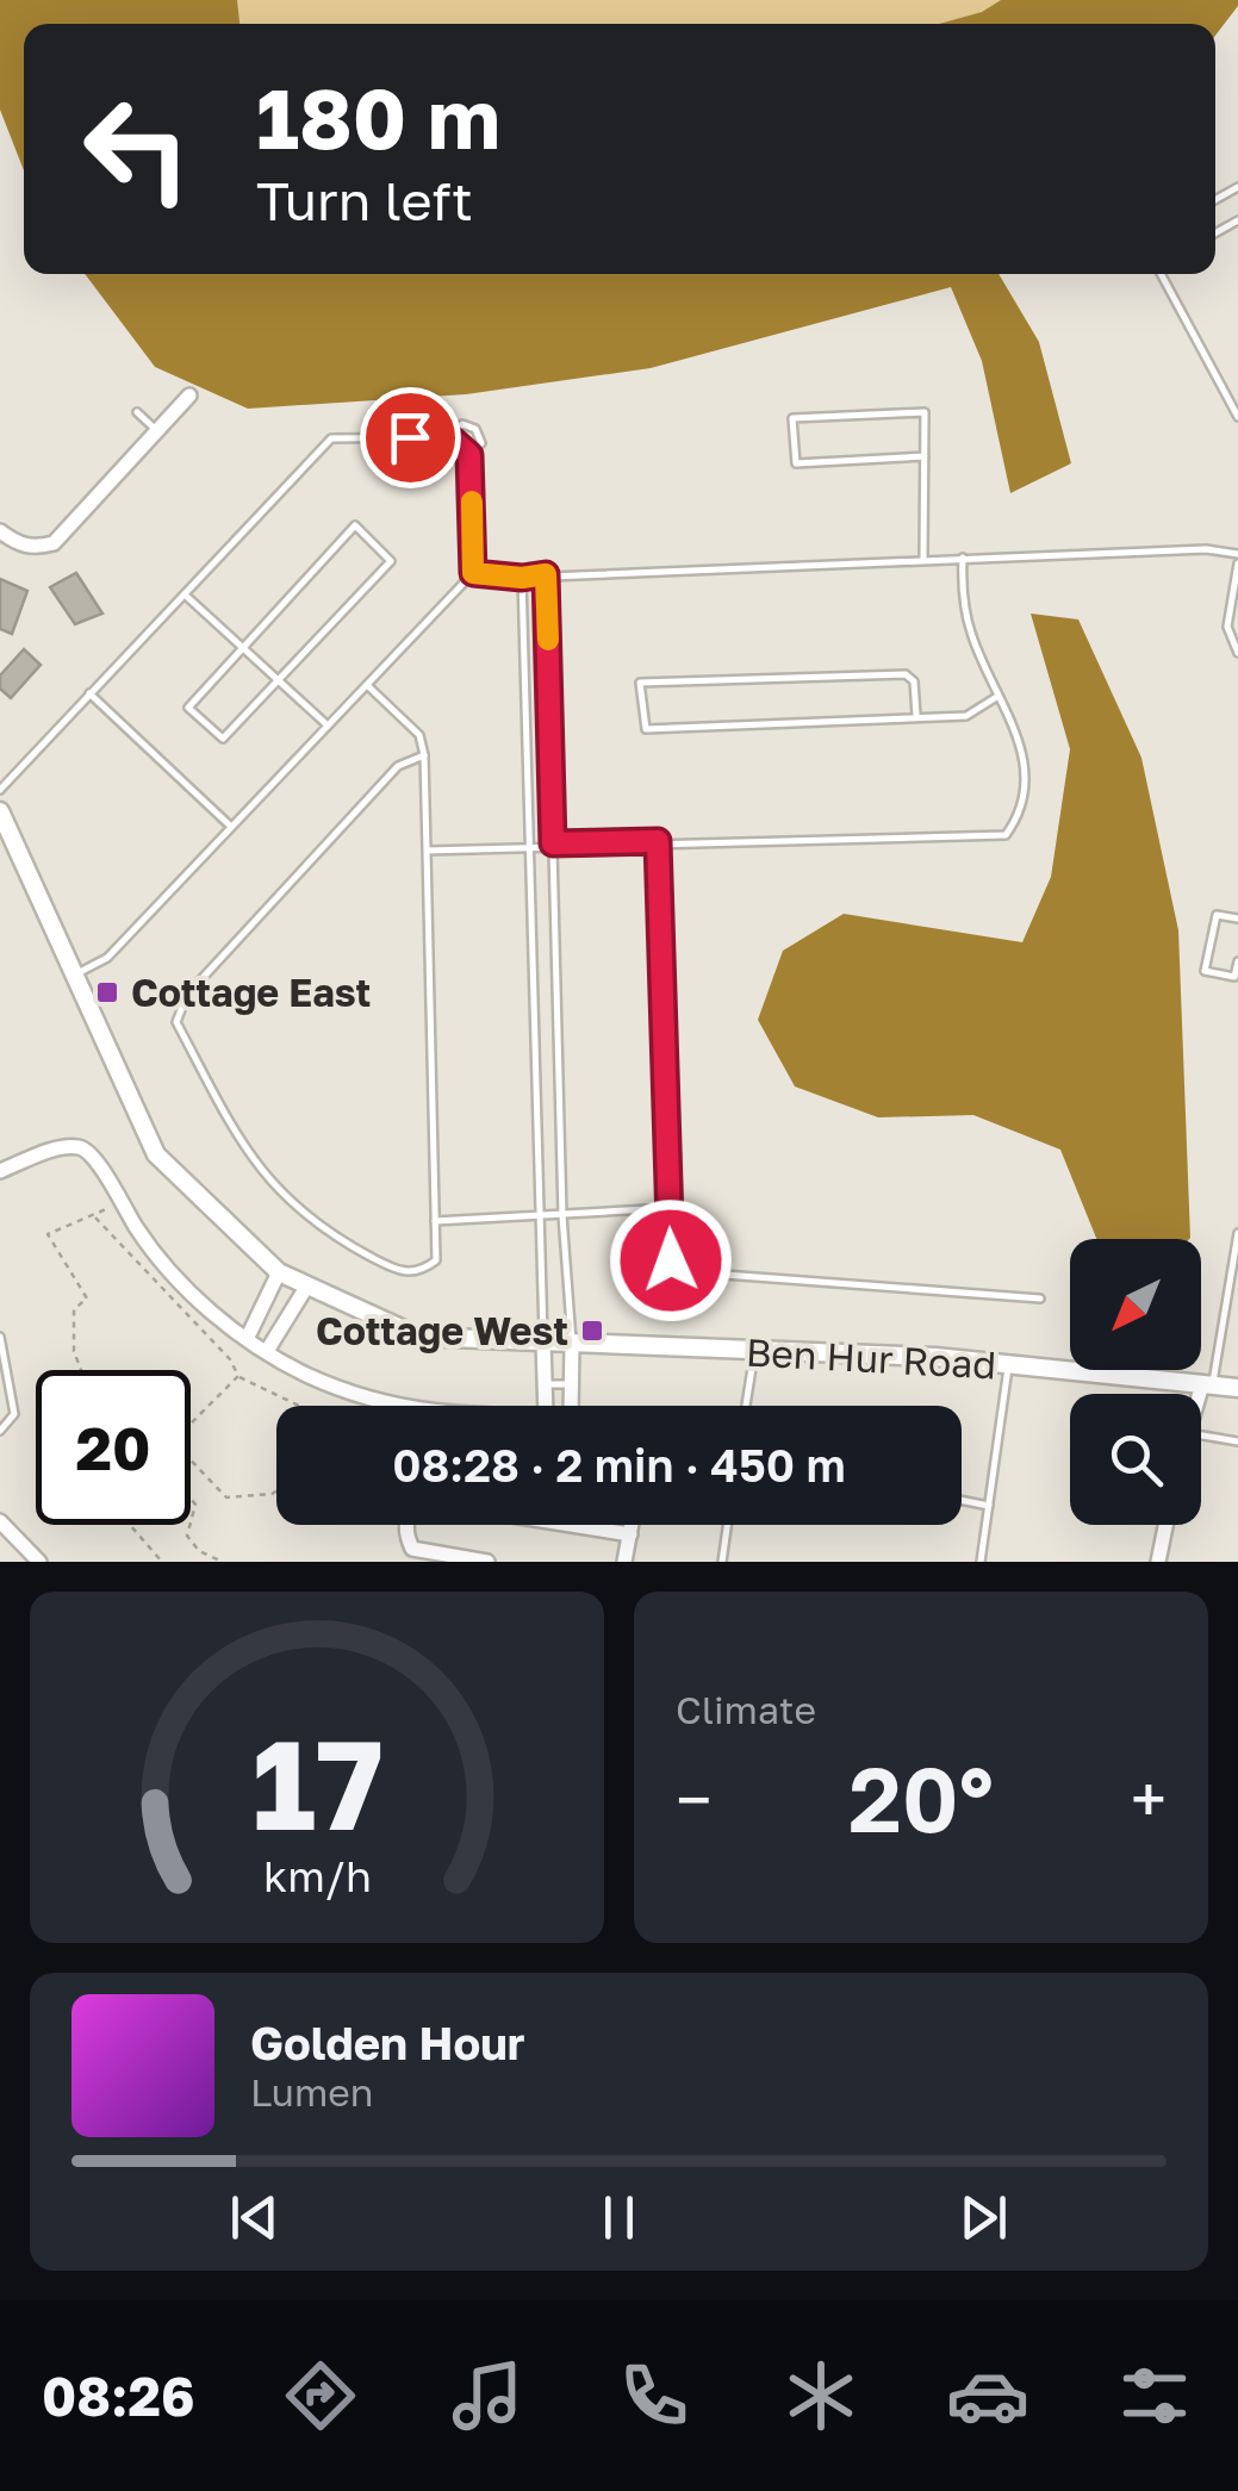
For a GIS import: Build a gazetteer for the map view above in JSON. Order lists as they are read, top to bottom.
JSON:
{
  "streets": {
    "street": ["Ben Hur Road"]
  },
  "places": {
    "transit": ["Cottage East", "Cottage West"]
  },
  "north": "bottom left",
  "page": {
    "turn": ["180 m", "Turn left"],
    "limit": "20",
    "trip": "08:28 · 2 min · 450 m",
    "tile": "Climate",
    "heat": ["−", "20°", "+"],
    "song": ["Golden Hour", "Lumen"],
    "tabs": "08:26",
    "gauge": ["17", "km/h"]
  }
}
